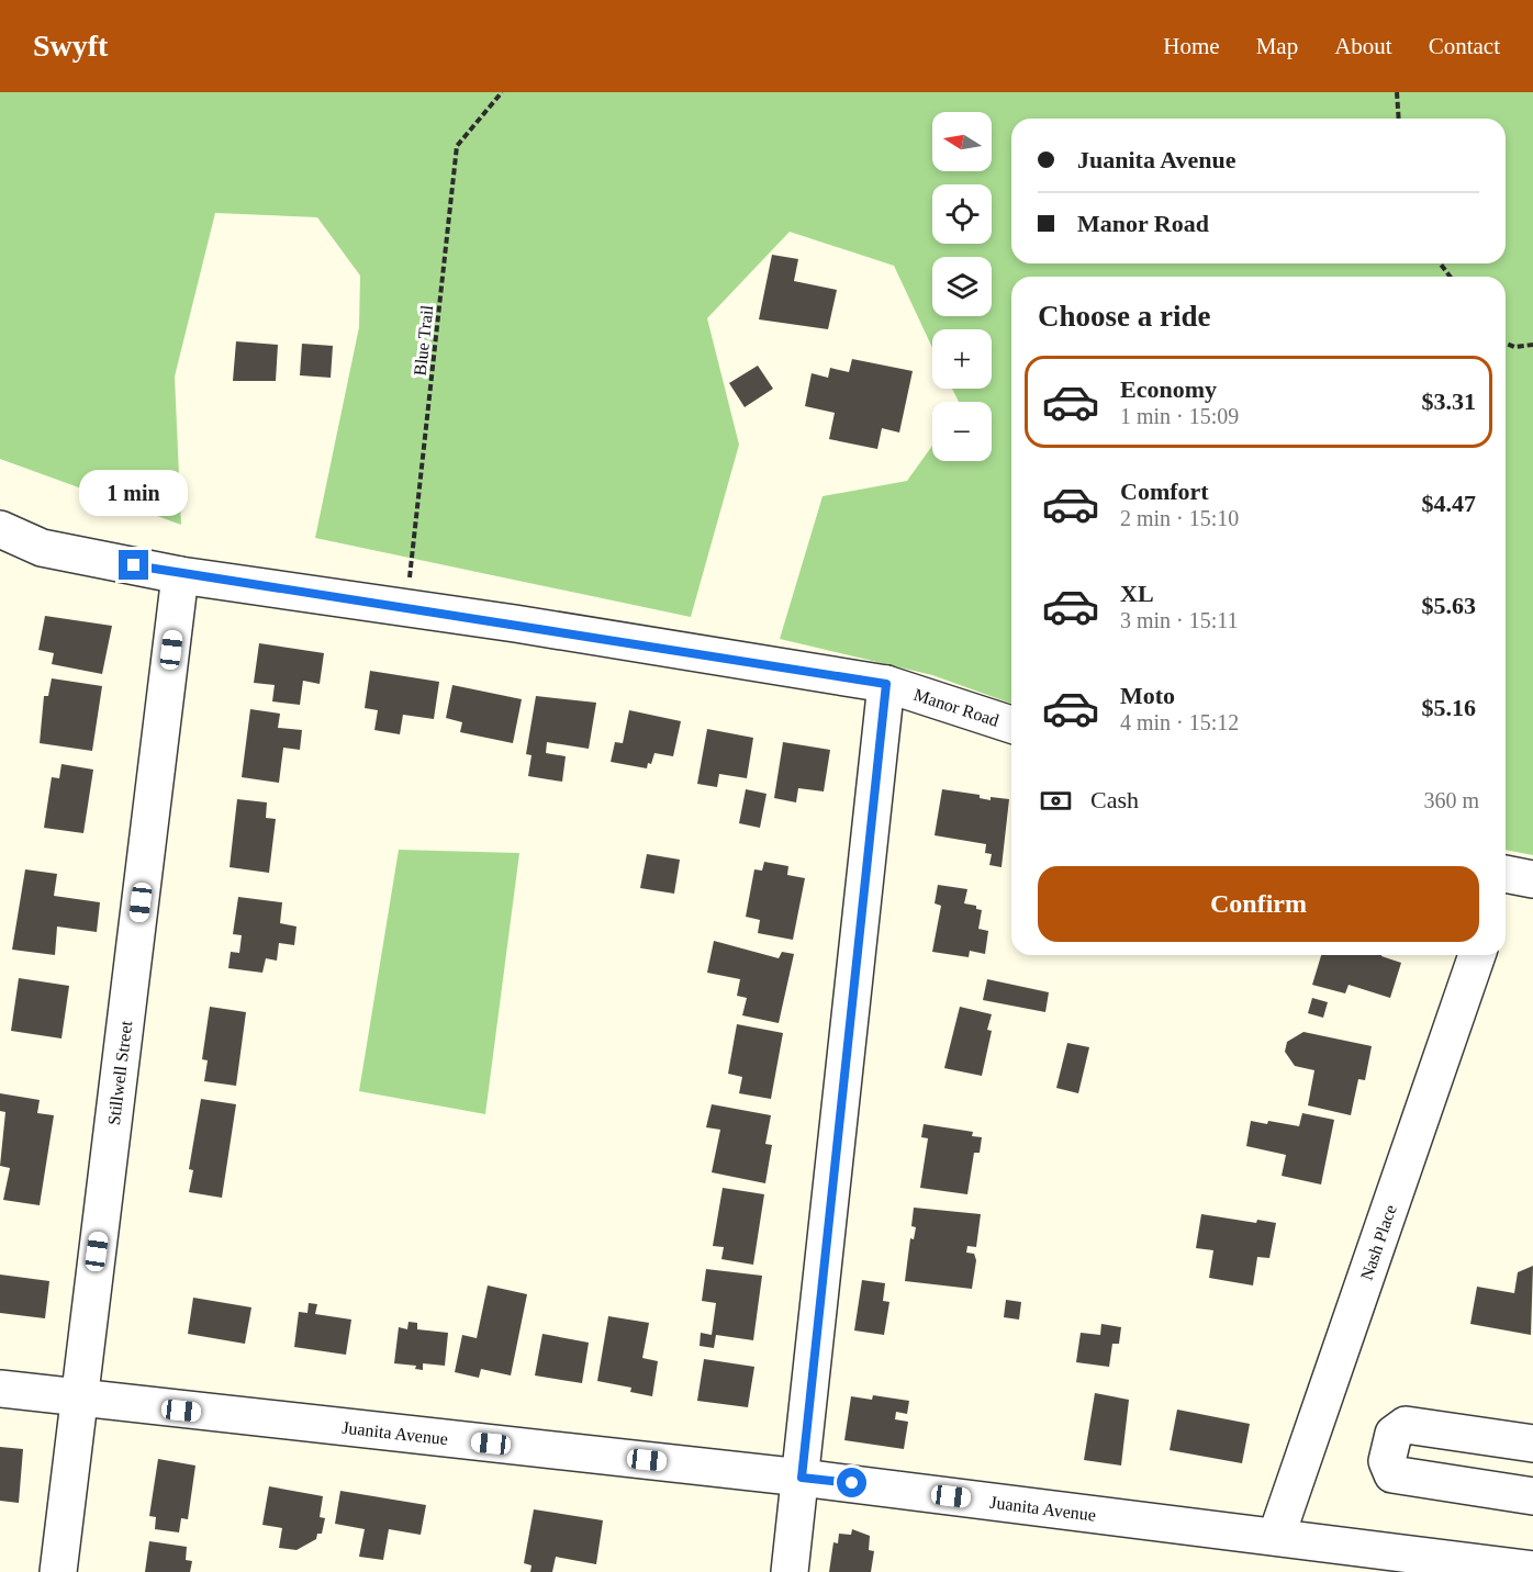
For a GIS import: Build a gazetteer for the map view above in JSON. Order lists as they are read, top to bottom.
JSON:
{
  "streets": {
    "street": [
      "Manor Road",
      "Stillwell Street",
      "Nash Place",
      "Juanita Avenue"
    ],
    "path": ["Blue Trail"]
  },
  "crossings": [
    ["Blue Trail", "Manor Road"],
    ["Manor Road", "Stillwell Street"],
    ["Stillwell Street", "Juanita Avenue"],
    ["Nash Place", "Juanita Avenue"]
  ],
  "north": "left",
  "page": {
    "header": "Swyft",
    "nav": [
      "Home",
      "Map",
      "About",
      "Contact"
    ],
    "map_buttons": ["+", "−"],
    "banner": ["Juanita Avenue", "Manor Road"],
    "heading": "Choose a ride",
    "list": [
      {
        "name": "Economy",
        "note": "1 min · 15:09",
        "value": "$3.31"
      },
      {
        "name": "Comfort",
        "note": "2 min · 15:10",
        "value": "$4.47"
      },
      {
        "name": "XL",
        "note": "3 min · 15:11",
        "value": "$5.63"
      },
      {
        "name": "Moto",
        "note": "4 min · 15:12",
        "value": "$5.16"
      }
    ],
    "bubble": "1 min",
    "pay": ["Cash", "360 m"],
    "buttons": "Confirm"
  }
}
